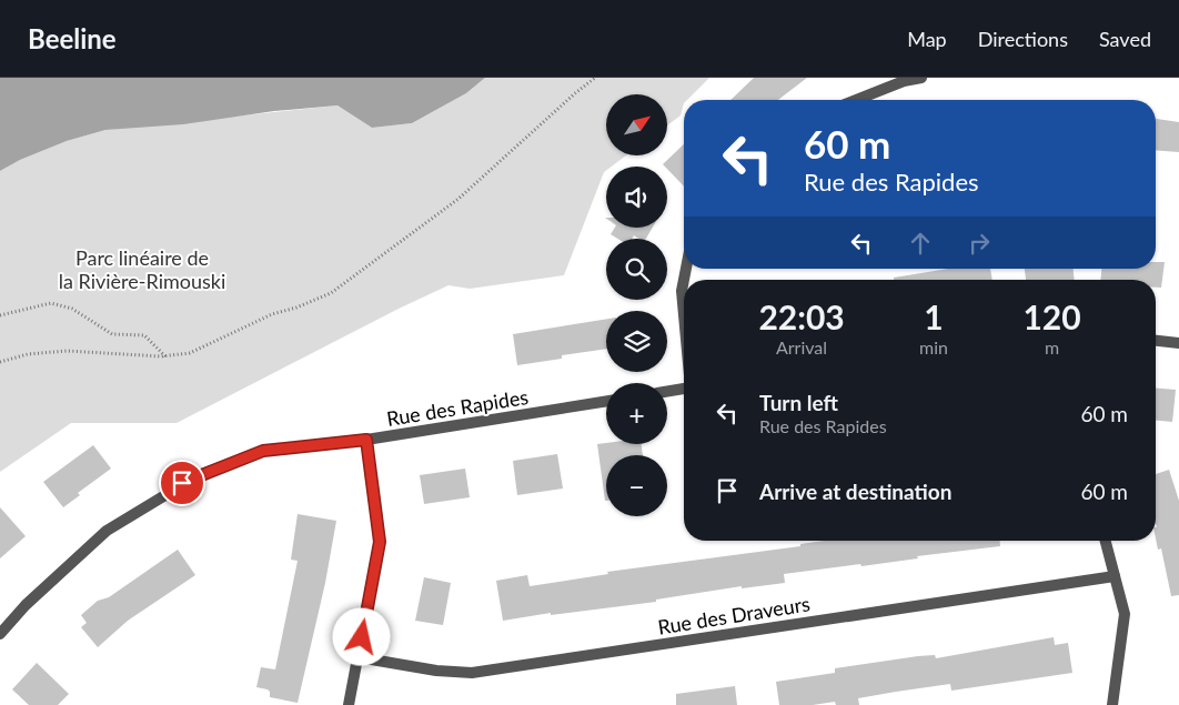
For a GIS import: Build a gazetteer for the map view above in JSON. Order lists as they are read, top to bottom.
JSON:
{
  "streets": {
    "street": ["Rue des Rapides", "Rue des Draveurs"]
  },
  "parks": ["Parc linéaire de la Rivière-Rimouski"],
  "north": "top right",
  "page": {
    "header": "Beeline",
    "nav": ["Map", "Directions", "Saved"],
    "map_buttons": ["+", "−"],
    "turn": ["60 m", "Rue des Rapides"],
    "eta": [
      "22:03",
      "Arrival",
      "1",
      "min",
      "120",
      "m"
    ],
    "list": [
      {
        "name": "Turn left",
        "note": "Rue des Rapides",
        "value": "60 m"
      },
      {
        "name": "Arrive at destination",
        "value": "60 m"
      }
    ]
  }
}
